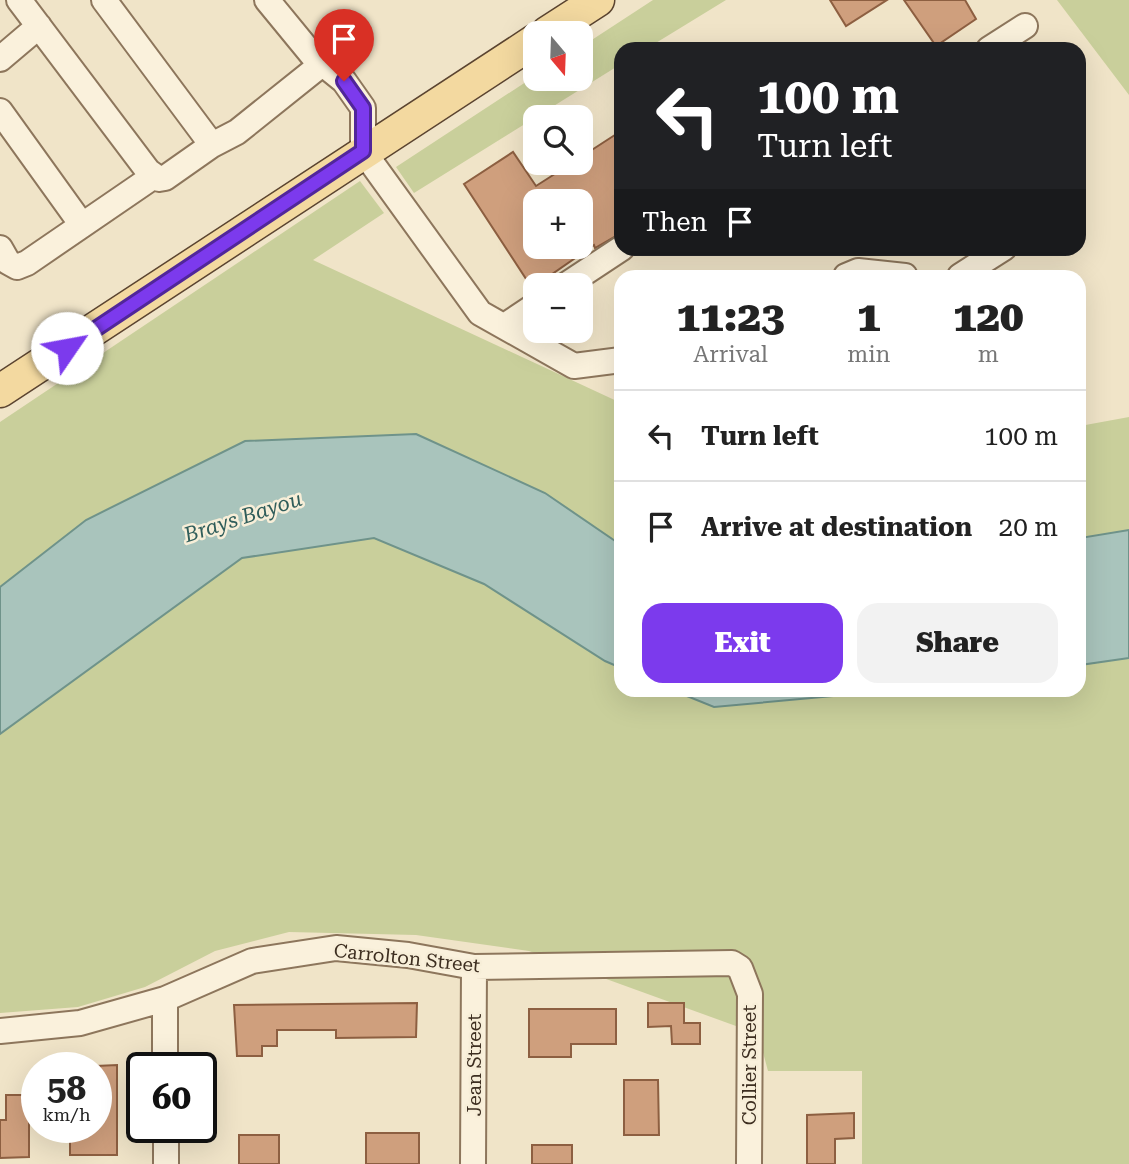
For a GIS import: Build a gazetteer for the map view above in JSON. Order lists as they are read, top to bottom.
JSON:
{
  "streets": {
    "street": ["Carrolton Street", "Jean Street", "Collier Street"]
  },
  "crossings": [
    ["Carrolton Street", "Jean Street"],
    ["Carrolton Street", "Collier Street"]
  ],
  "water": ["Brays Bayou"],
  "north": "bottom",
  "page": {
    "map_buttons": ["+", "−"],
    "turn": ["100 m", "Turn left"],
    "then": "Then",
    "eta": [
      "11:23",
      "Arrival",
      "1",
      "min",
      "120",
      "m"
    ],
    "list": [
      {
        "name": "Turn left",
        "value": "100 m"
      },
      {
        "name": "Arrive at destination",
        "value": "20 m"
      }
    ],
    "buttons": ["Exit", "Share"],
    "speed": "58 km/h",
    "limit": "60"
  }
}
